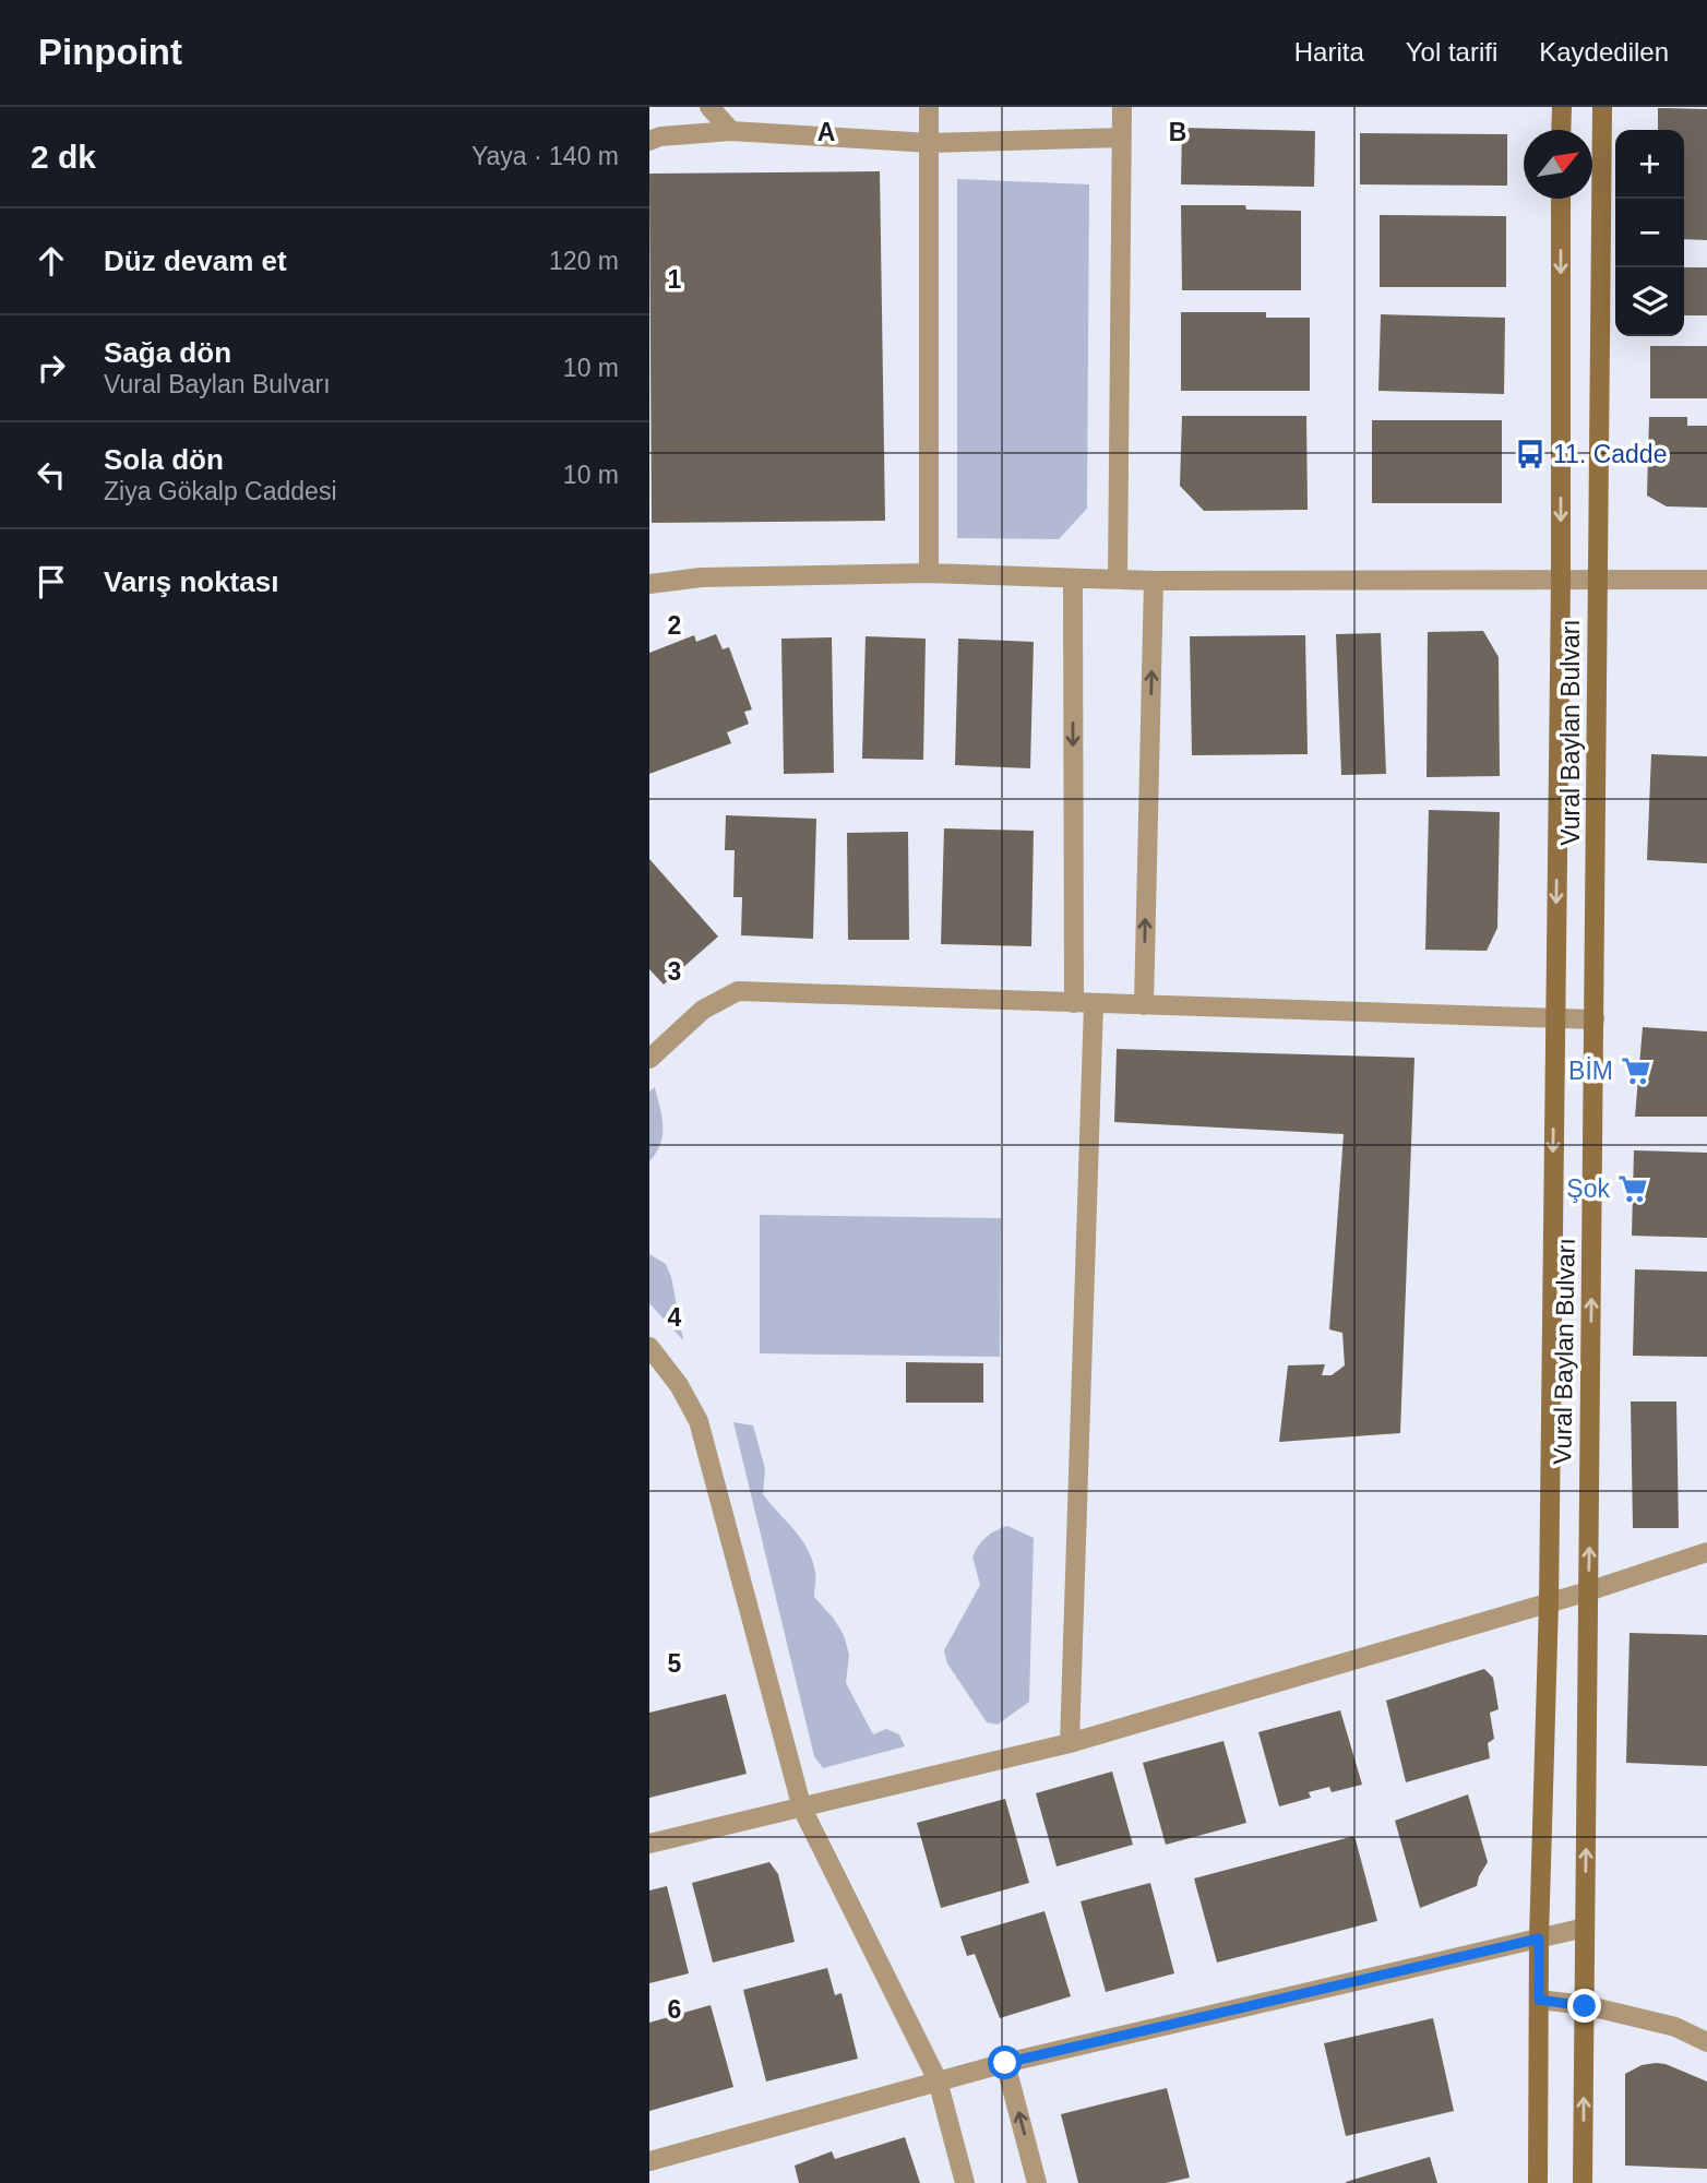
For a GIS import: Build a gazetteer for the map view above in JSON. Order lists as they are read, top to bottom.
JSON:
{
  "streets": {
    "main road": ["Vural Baylan Bulvarı"]
  },
  "places": {
    "bus stop": ["11. Cadde"],
    "supermarket": ["BİM", "Şok"]
  },
  "north": "top right",
  "page": {
    "header": "Pinpoint",
    "nav": ["Harita", "Yol tarifi", "Kaydedilen"],
    "heading": ["2 dk", "Yaya · 140 m"],
    "map_buttons": ["+", "−"],
    "list": [
      ["Düz devam et", "120 m"],
      ["Sağa dön", "Vural Baylan Bulvarı", "10 m"],
      ["Sola dön", "Ziya Gökalp Caddesi", "10 m"],
      "Varış noktası"
    ]
  },
  "grid": {
    "columns": ["A", "B"],
    "rows": [
      "1",
      "2",
      "3",
      "4",
      "5",
      "6"
    ]
  }
}
